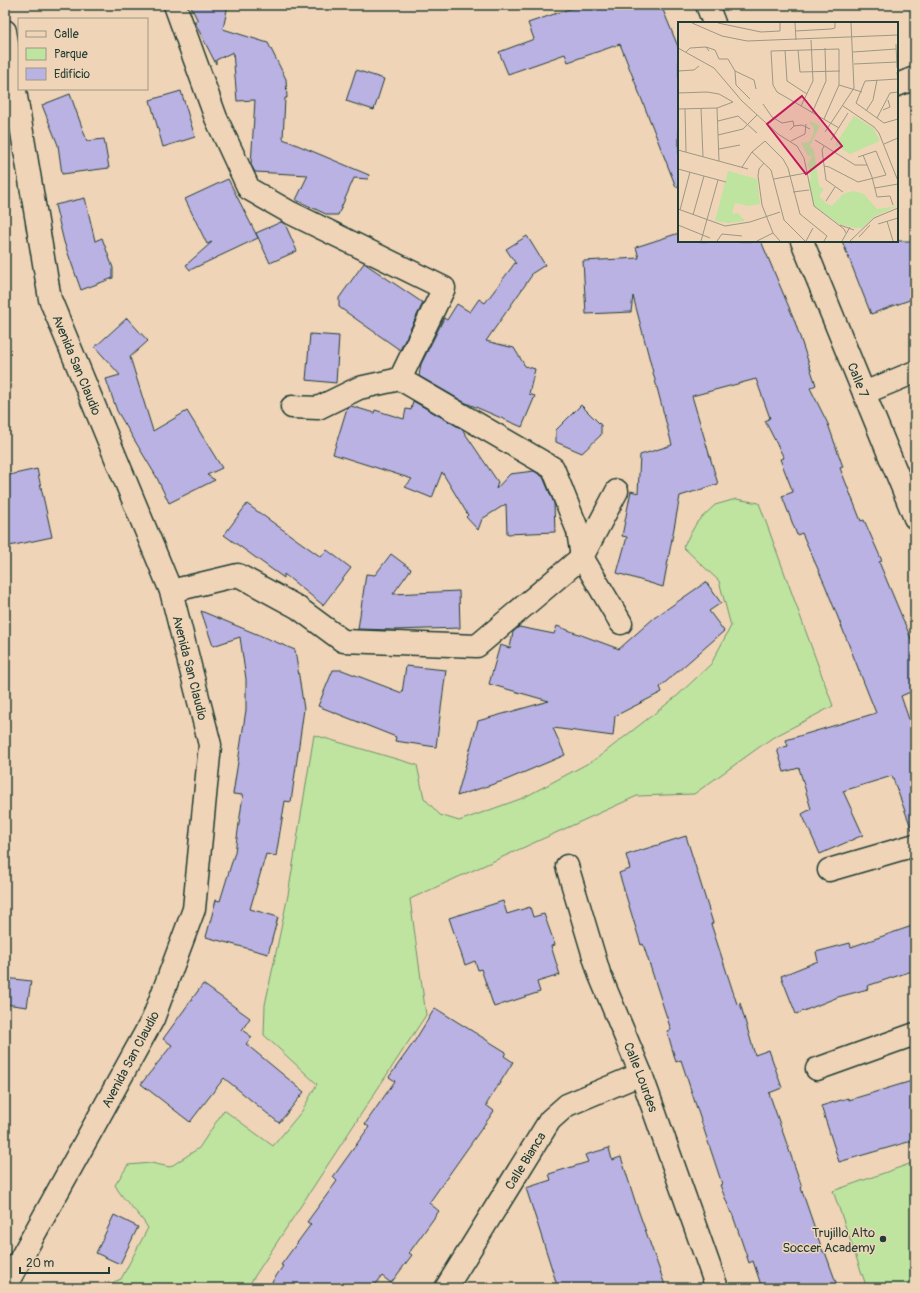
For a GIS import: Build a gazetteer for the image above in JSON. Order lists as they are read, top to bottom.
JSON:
{
  "streets": {
    "street": [
      "Avenida San Claudio",
      "Calle 7",
      "Calle Lourdes",
      "Calle Bianca"
    ]
  },
  "crossings": [
    ["Calle Lourdes", "Calle Bianca"]
  ],
  "places": ["Trujillo Alto Soccer Academy"],
  "legend": ["Calle", "Parque", "Edificio"],
  "scale_bar": "20 m"
}
